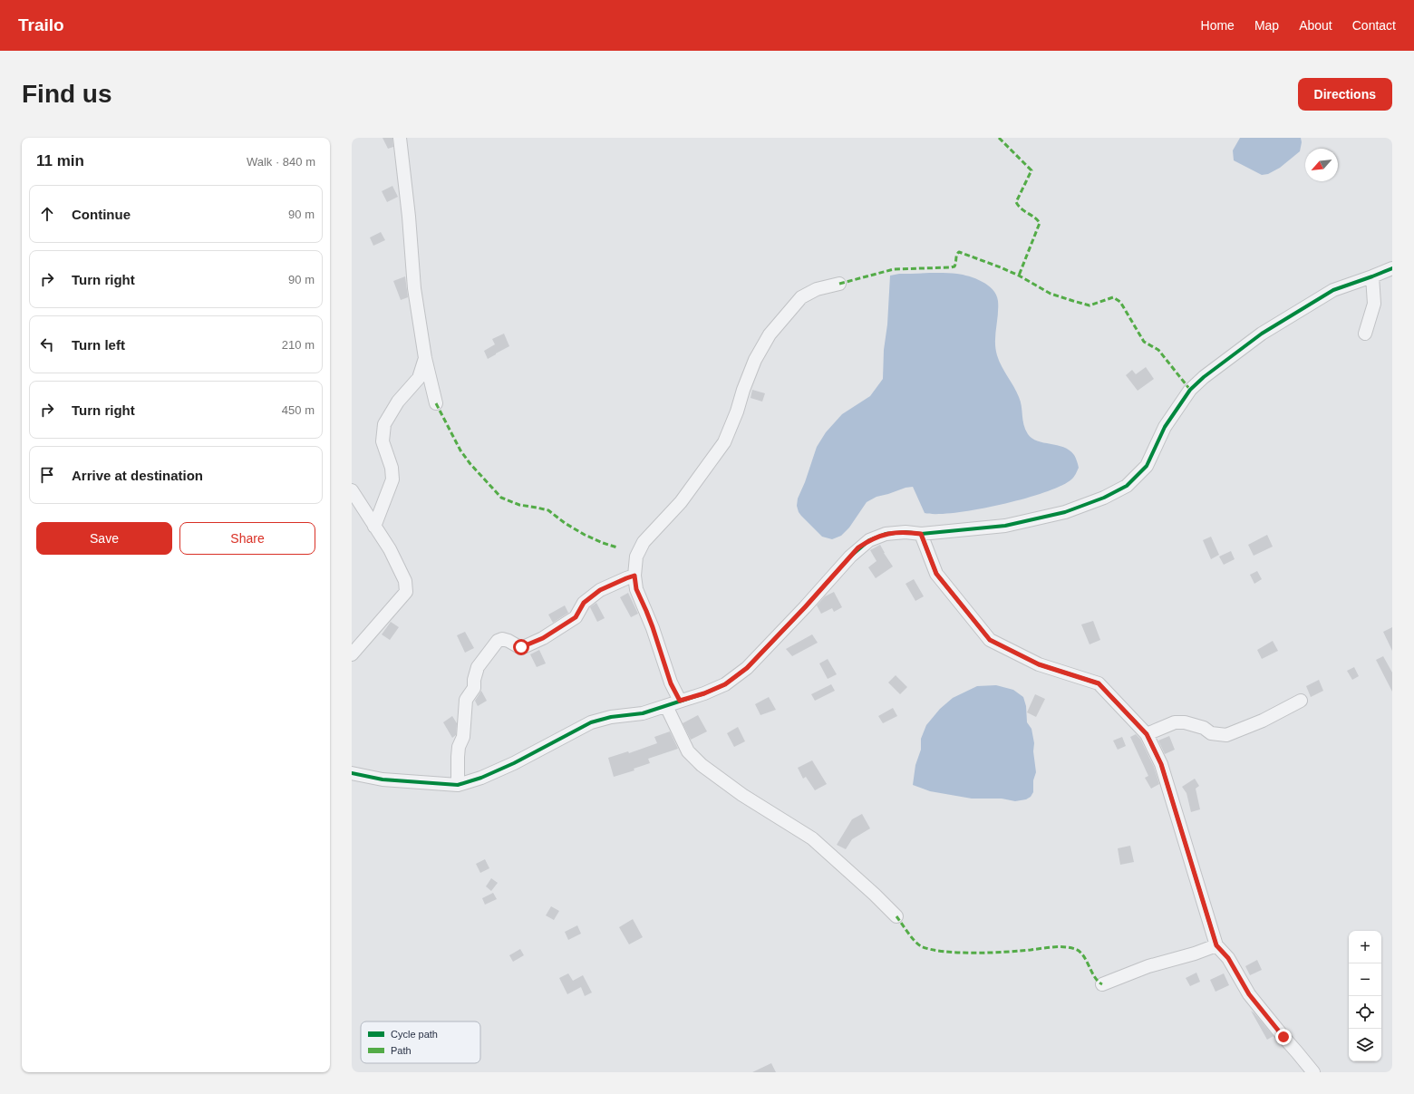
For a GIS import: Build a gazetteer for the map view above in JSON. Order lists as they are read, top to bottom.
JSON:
{
  "legend": ["Cycle path", "Path"],
  "north": "bottom left",
  "page": {
    "header": "Trailo",
    "nav": [
      "Home",
      "Map",
      "About",
      "Contact"
    ],
    "buttons": [
      "Directions",
      ["Save", "Share"]
    ],
    "title": "Find us",
    "heading": ["11 min", "Walk · 840 m"],
    "list": [
      ["Continue", "90 m"],
      ["Turn right", "90 m"],
      ["Turn left", "210 m"],
      ["Turn right", "450 m"],
      "Arrive at destination"
    ],
    "map_buttons": ["+", "−"]
  }
}
